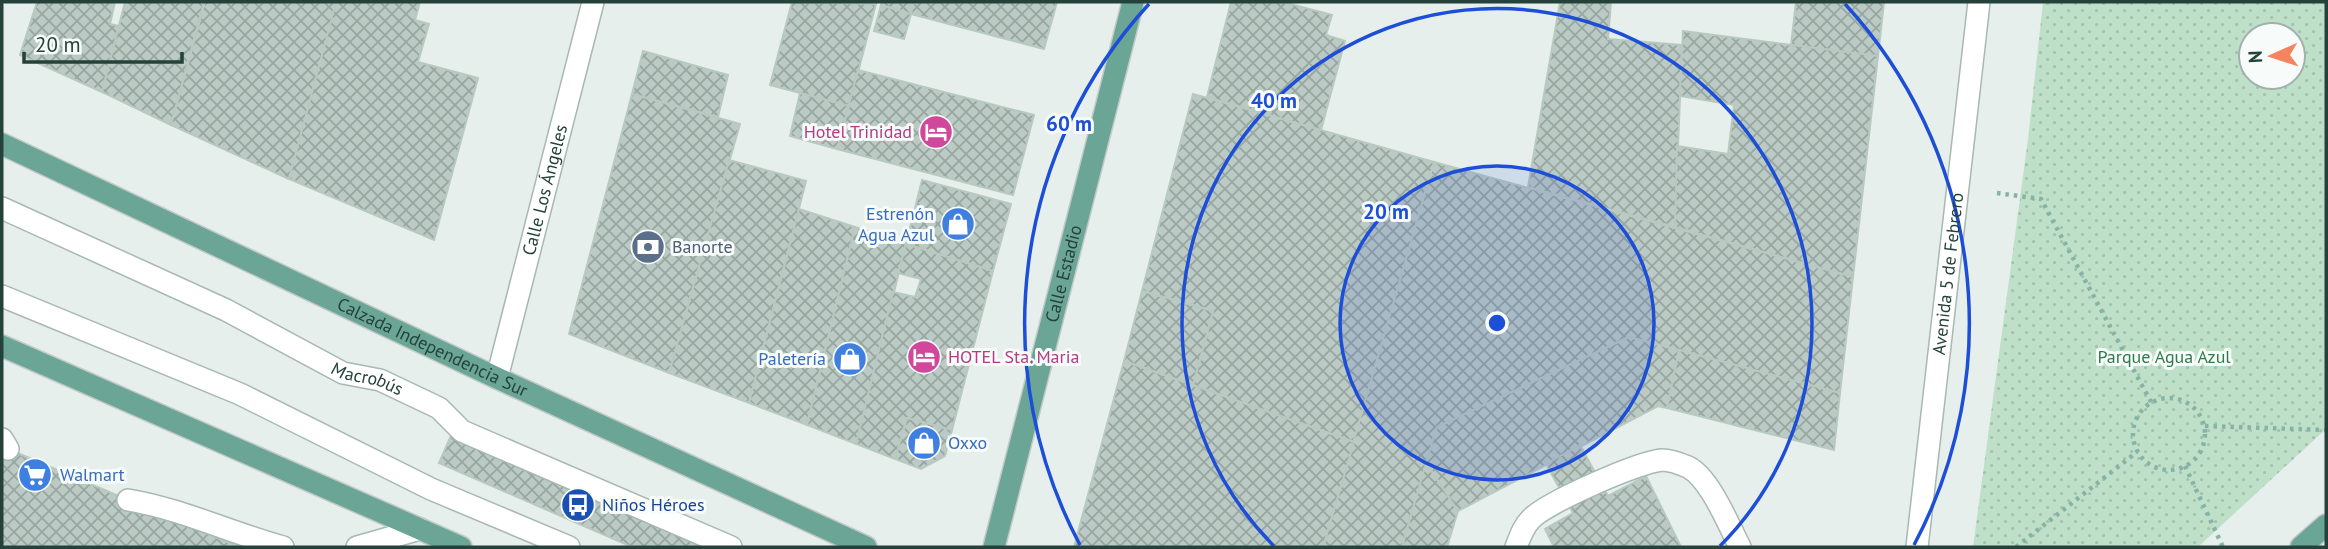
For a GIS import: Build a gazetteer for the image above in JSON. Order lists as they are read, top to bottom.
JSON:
{
  "streets": {
    "main road": ["Calle Estadio", "Calzada Independencia Sur"],
    "street": ["Calle Los Ángeles", "Avenida 5 de Febrero", "Macrobús"]
  },
  "crossings": [
    ["Calle Los Ángeles", "Calzada Independencia Sur"]
  ],
  "parks": ["Parque Agua Azul"],
  "places": {
    "hotel": ["Hotel Trinidad", "HOTEL Sta. Maria"],
    "shop": ["Estrenón Agua Azul", "Paletería", "Oxxo"],
    "bank": ["Banorte"],
    "supermarket": ["Walmart"],
    "bus stop": ["Niños Héroes"]
  },
  "scale_bar": "20 m",
  "north": "left",
  "rings": ["40 m", "60 m", "20 m"]
}
